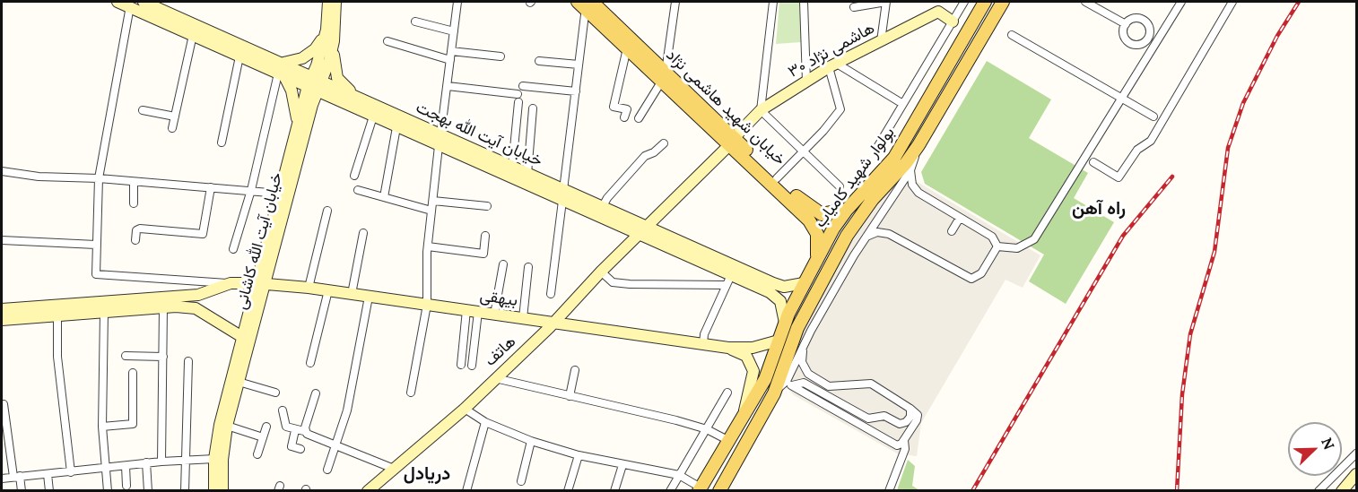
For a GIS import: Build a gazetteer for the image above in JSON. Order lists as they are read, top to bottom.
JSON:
{
  "streets": {
    "main road": [
      "هاشمی نژاد ۳۰",
      "خیابان شهید هاشمی نژاد",
      "خیابان آیت الله بهجت",
      "بولوار شهید کامیاب",
      "خیابان آیت الله کاشانی",
      "بیهقی",
      "هاتف"
    ]
  },
  "crossings": [
    ["هاشمی نژاد ۳۰", "خیابان شهید هاشمی نژاد"],
    ["هاشمی نژاد ۳۰", "خیابان آیت الله بهجت"],
    ["هاشمی نژاد ۳۰", "هاتف"],
    ["خیابان آیت الله بهجت", "بولوار شهید کامیاب"],
    ["خیابان آیت الله بهجت", "خیابان آیت الله کاشانی"],
    ["خیابان آیت الله بهجت", "هاتف"],
    ["بولوار شهید کامیاب", "بیهقی"],
    ["خیابان آیت الله کاشانی", "بیهقی"],
    ["بیهقی", "هاتف"]
  ],
  "districts": ["راه آهن", "دریادل"],
  "north": "top right"
}
